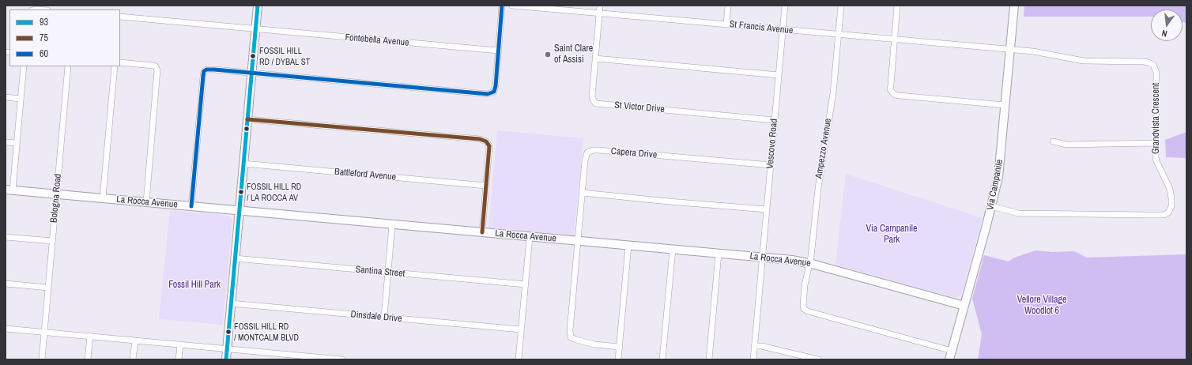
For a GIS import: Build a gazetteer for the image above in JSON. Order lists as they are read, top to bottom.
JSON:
{
  "streets": {
    "street": [
      "St Francis Avenue",
      "Fontebella Avenue",
      "St Victor Drive",
      "Grandvista Crescent",
      "Vescovo Road",
      "Ampezzo Avenue",
      "Capera Drive",
      "Battleford Avenue",
      "Via Campanile",
      "Bologna Road",
      "La Rocca Avenue",
      "Santina Street",
      "Dinsdale Drive"
    ]
  },
  "crossings": [
    ["St Francis Avenue", "St Victor Drive"],
    ["St Francis Avenue", "Grandvista Crescent"],
    ["St Francis Avenue", "Vescovo Road"],
    ["St Francis Avenue", "Ampezzo Avenue"],
    ["St Francis Avenue", "Via Campanile"],
    ["St Victor Drive", "Vescovo Road"],
    ["Grandvista Crescent", "Via Campanile"],
    ["Vescovo Road", "Capera Drive"],
    ["Vescovo Road", "La Rocca Avenue"],
    ["Ampezzo Avenue", "Via Campanile"],
    ["Ampezzo Avenue", "La Rocca Avenue"],
    ["Capera Drive", "La Rocca Avenue"],
    ["Via Campanile", "La Rocca Avenue"],
    ["Bologna Road", "La Rocca Avenue"]
  ],
  "parks": ["Via Campanile Park", "Fossil Hill Park", "Vellore Village Woodlot 6"],
  "places": [
    "Saint Clare of Assisi",
    "FOSSIL HILL RD / DYBAL ST",
    "FOSSIL HILL RD / LA ROCCA AV",
    "FOSSIL HILL RD / MONTCALM BLVD"
  ],
  "lines": ["transit line 93", "transit line 60", "transit line 75"],
  "legend": ["93", "75", "60"],
  "north": "bottom"
}
